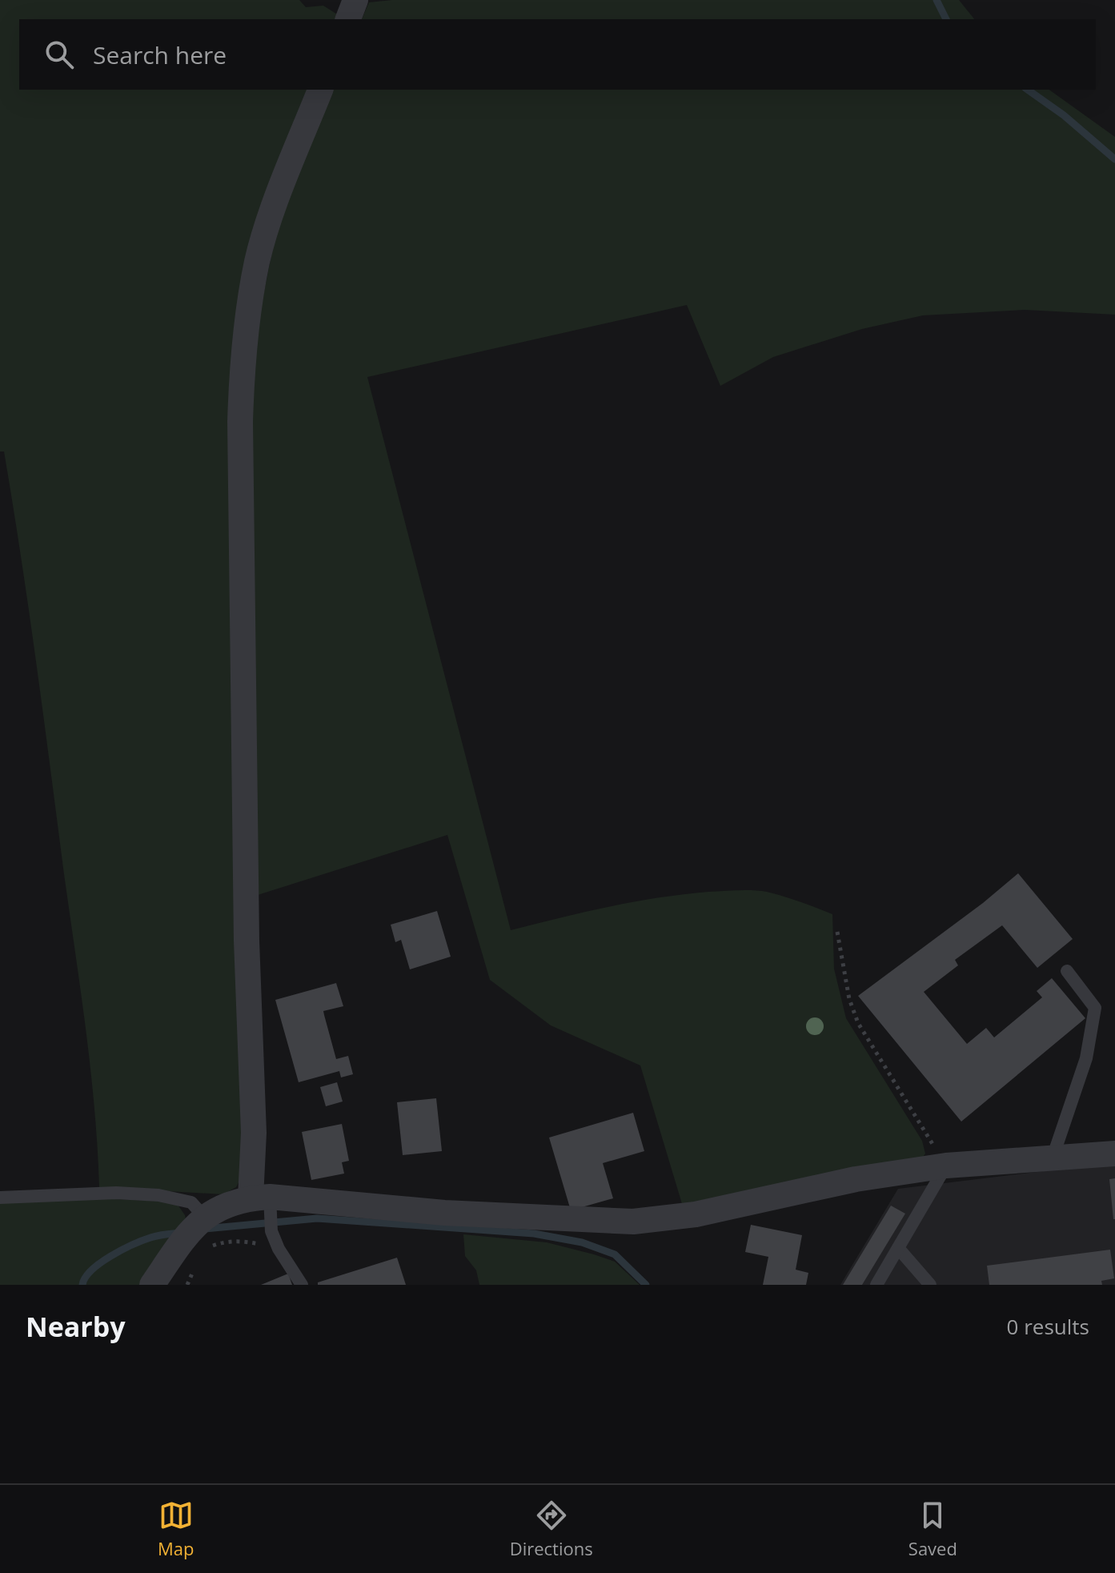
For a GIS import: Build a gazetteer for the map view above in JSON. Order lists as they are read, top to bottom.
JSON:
{
  "page": {
    "search": "Search here",
    "heading": ["Nearby", "0 results"],
    "nav": ["Map", "Directions", "Saved"]
  }
}
